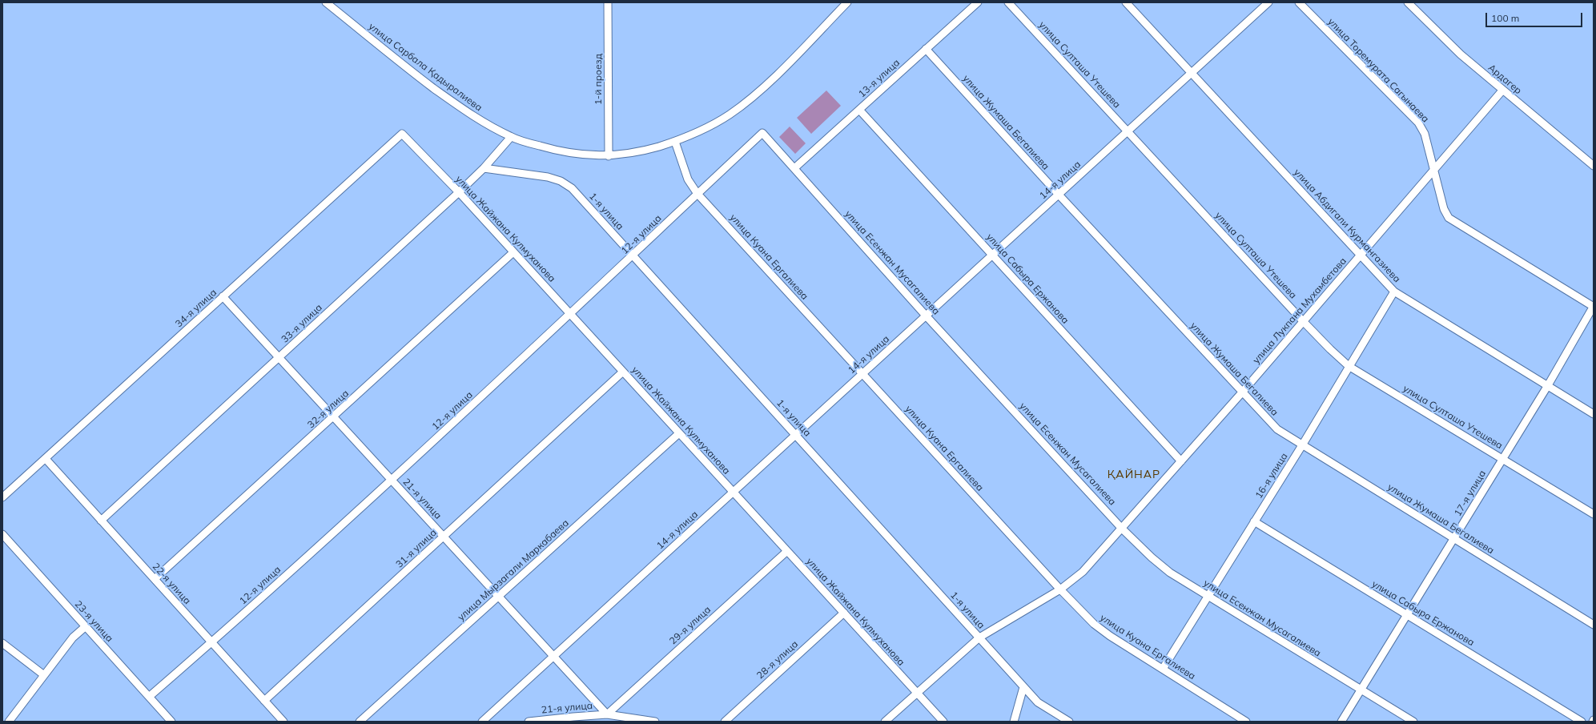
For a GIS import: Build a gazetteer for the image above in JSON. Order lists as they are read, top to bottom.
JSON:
{
  "streets": {
    "street": [
      "улица Султаша Утешева",
      "улица Сарбала Қадыралиева",
      "улица Торемурата Сагынаева",
      "13-я улица",
      "1-й проезд",
      "Ардагер",
      "улица Жумаша Бегалиева",
      "14-я улица",
      "1-я улица",
      "улица Абдигали Курмангазиева",
      "улица Жайжана Кулмуханова",
      "12-я улица",
      "улица Куана Ергалиева",
      "улица Есенжан Мусагалиева",
      "улица Сабыра Ержанова",
      "34-я улица",
      "улица Лукпана Мухамбетова",
      "33-я улица",
      "32-я улица",
      "16-я улица",
      "17-я улица",
      "21-я улица",
      "31-я улица",
      "улица Мырзагали Маркабаева",
      "22-я улица",
      "23-я улица",
      "29-я улица",
      "28-я улица"
    ]
  },
  "crossings": [
    ["улица Султаша Утешева", "14-я улица"],
    ["улица Султаша Утешева", "улица Лукпана Мухамбетова"],
    ["улица Султаша Утешева", "16-я улица"],
    ["улица Султаша Утешева", "17-я улица"],
    ["улица Сарбала Қадыралиева", "1-й проезд"],
    ["улица Сарбала Қадыралиева", "улица Куана Ергалиева"],
    ["улица Сарбала Қадыралиева", "33-я улица"],
    ["улица Торемурата Сагынаева", "улица Лукпана Мухамбетова"],
    ["улица Торемурата Сагынаева", "17-я улица"],
    ["13-я улица", "улица Жумаша Бегалиева"],
    ["13-я улица", "улица Есенжан Мусагалиева"],
    ["13-я улица", "улица Сабыра Ержанова"],
    ["Ардагер", "улица Лукпана Мухамбетова"],
    ["улица Жумаша Бегалиева", "14-я улица"],
    ["улица Жумаша Бегалиева", "улица Лукпана Мухамбетова"],
    ["улица Жумаша Бегалиева", "16-я улица"],
    ["улица Жумаша Бегалиева", "17-я улица"],
    ["14-я улица", "1-я улица"],
    ["14-я улица", "улица Абдигали Курмангазиева"],
    ["14-я улица", "улица Жайжана Кулмуханова"],
    ["14-я улица", "улица Куана Ергалиева"],
    ["14-я улица", "улица Есенжан Мусагалиева"],
    ["14-я улица", "улица Сабыра Ержанова"],
    ["14-я улица", "21-я улица"],
    ["1-я улица", "12-я улица"],
    ["1-я улица", "улица Лукпана Мухамбетова"],
    ["1-я улица", "33-я улица"],
    ["улица Абдигали Курмангазиева", "улица Лукпана Мухамбетова"],
    ["улица Абдигали Курмангазиева", "16-я улица"],
    ["улица Абдигали Курмангазиева", "17-я улица"],
    ["улица Жайжана Кулмуханова", "12-я улица"],
    ["улица Жайжана Кулмуханова", "34-я улица"],
    ["улица Жайжана Кулмуханова", "улица Лукпана Мухамбетова"],
    ["улица Жайжана Кулмуханова", "33-я улица"],
    ["улица Жайжана Кулмуханова", "32-я улица"],
    ["улица Жайжана Кулмуханова", "31-я улица"],
    ["улица Жайжана Кулмуханова", "улица Мырзагали Маркабаева"],
    ["улица Жайжана Кулмуханова", "29-я улица"],
    ["улица Жайжана Кулмуханова", "28-я улица"],
    ["12-я улица", "улица Куана Ергалиева"],
    ["12-я улица", "улица Есенжан Мусагалиева"],
    ["12-я улица", "21-я улица"],
    ["12-я улица", "22-я улица"],
    ["12-я улица", "23-я улица"],
    ["улица Куана Ергалиева", "улица Лукпана Мухамбетова"],
    ["улица Куана Ергалиева", "16-я улица"],
    ["улица Есенжан Мусагалиева", "улица Лукпана Мухамбетова"],
    ["улица Есенжан Мусагалиева", "16-я улица"],
    ["улица Есенжан Мусагалиева", "17-я улица"],
    ["улица Сабыра Ержанова", "улица Лукпана Мухамбетова"],
    ["улица Сабыра Ержанова", "16-я улица"],
    ["улица Сабыра Ержанова", "17-я улица"],
    ["34-я улица", "21-я улица"],
    ["34-я улица", "22-я улица"],
    ["33-я улица", "21-я улица"],
    ["33-я улица", "22-я улица"],
    ["32-я улица", "21-я улица"],
    ["32-я улица", "22-я улица"],
    ["21-я улица", "31-я улица"],
    ["21-я улица", "улица Мырзагали Маркабаева"],
    ["21-я улица", "29-я улица"],
    ["31-я улица", "22-я улица"]
  ],
  "districts": ["ҚАЙНАР"],
  "scale_bar": "100 m"
}
